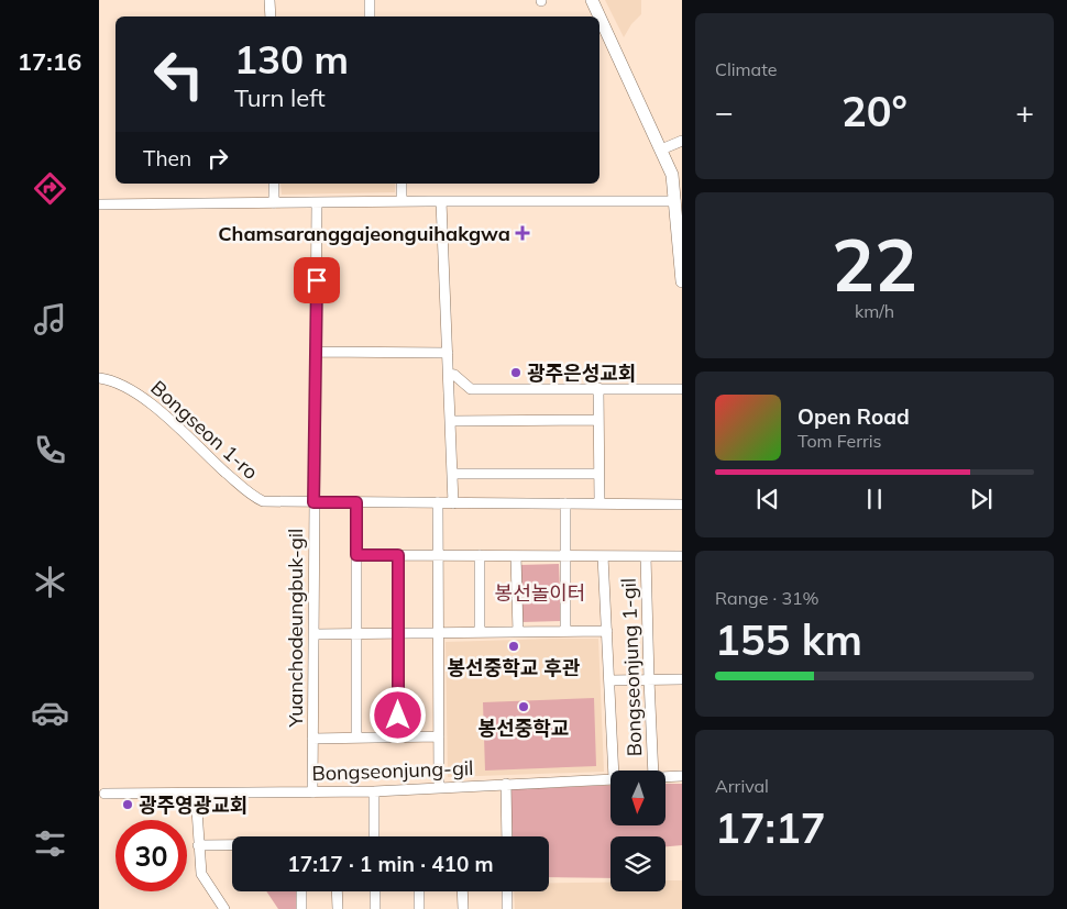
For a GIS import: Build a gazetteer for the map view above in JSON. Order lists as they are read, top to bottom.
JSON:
{
  "streets": {
    "street": [
      "Bongseon 1-ro",
      "Yuanchodeungbuk-gil",
      "Bongseonjung 1-gil",
      "Bongseonjung-gil"
    ]
  },
  "crossings": [
    ["Bongseon 1-ro", "Yuanchodeungbuk-gil"],
    ["Yuanchodeungbuk-gil", "Bongseonjung-gil"]
  ],
  "parks": ["봉선놀이터"],
  "places": {
    "health": ["Chamsaranggajeonguihakgwa"],
    "other": [
      "광주은성교회",
      "봉선중학교 후관",
      "봉선중학교",
      "광주영광교회"
    ]
  },
  "north": "bottom",
  "page": {
    "tabs": "17:16",
    "tile": [
      "Climate",
      ["22", "km/h"],
      ["Range · 31%", "155 km"],
      ["Arrival", "17:17"]
    ],
    "turn": ["130 m", "Turn left"],
    "heat": ["−", "20°", "+"],
    "then": "Then",
    "song": ["Open Road", "Tom Ferris"],
    "limit": "30",
    "trip": "17:17 · 1 min · 410 m"
  }
}
